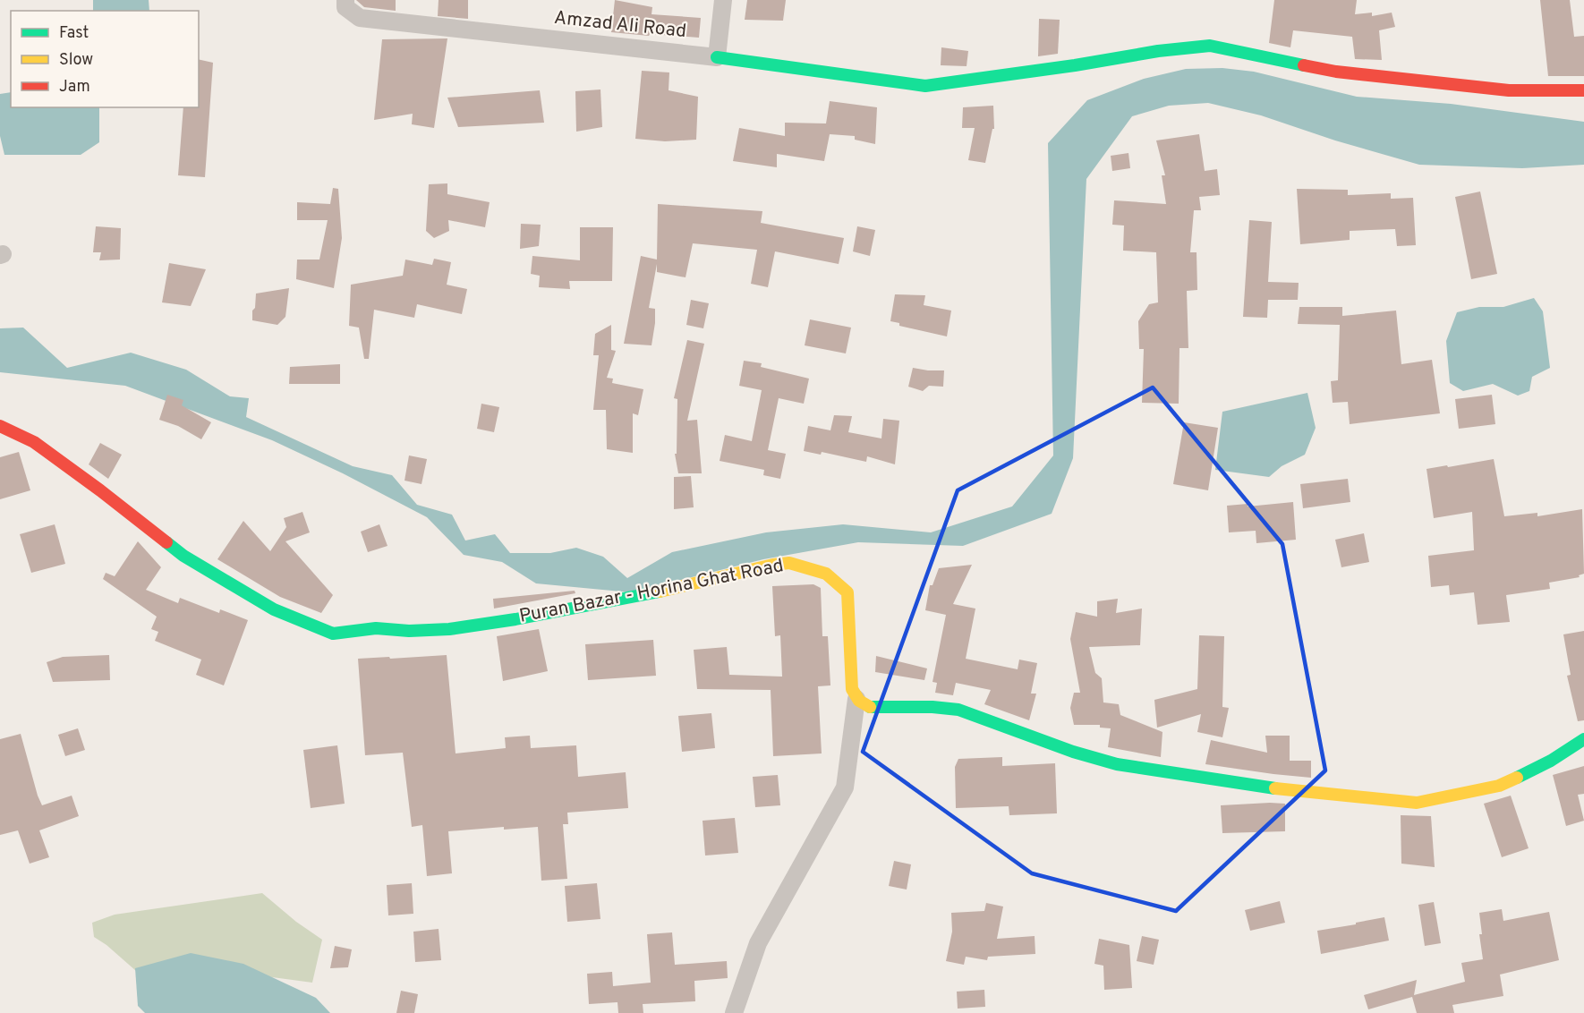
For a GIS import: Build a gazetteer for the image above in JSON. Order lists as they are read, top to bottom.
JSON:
{
  "streets": {
    "main road": ["Puran Bazar - Horina Ghat Road"],
    "street": ["Amzad Ali Road"]
  },
  "legend": ["Fast", "Slow", "Jam"]
}
